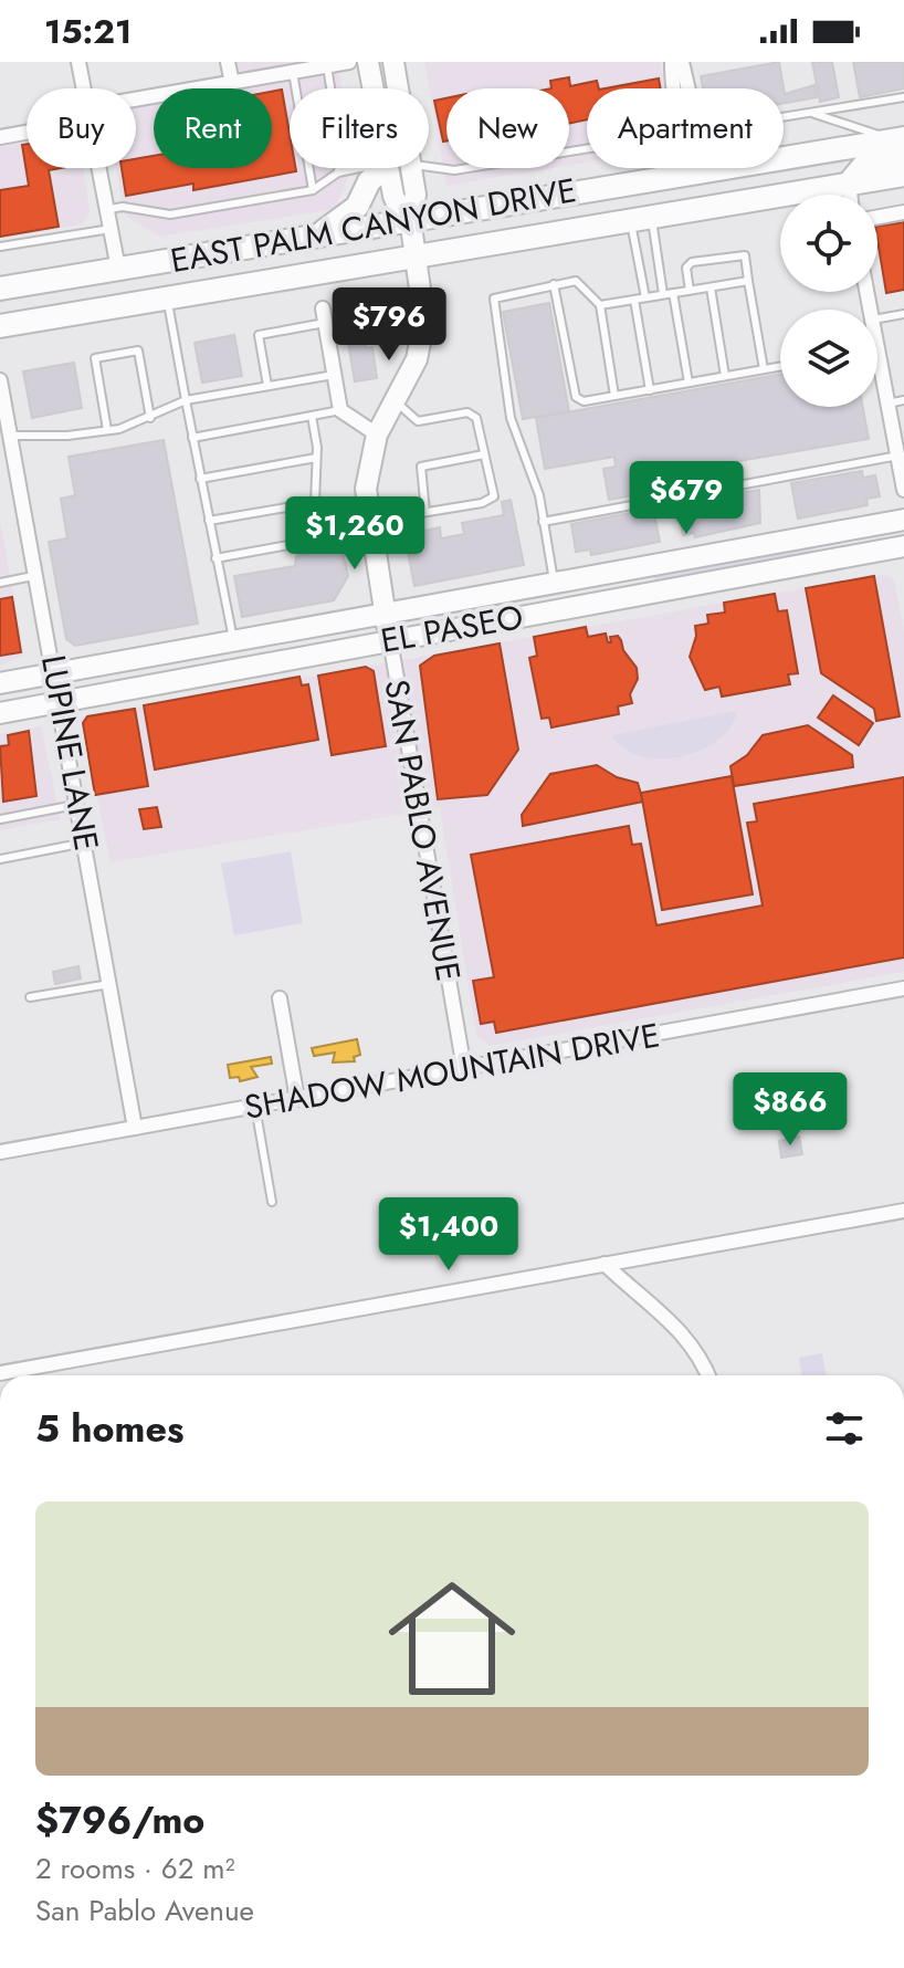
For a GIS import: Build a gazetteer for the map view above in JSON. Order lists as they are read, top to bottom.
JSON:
{
  "streets": {
    "main road": ["EAST PALM CANYON DRIVE"],
    "street": [
      "EL PASEO",
      "LUPINE LANE",
      "SAN PABLO AVENUE",
      "SHADOW MOUNTAIN DRIVE"
    ]
  },
  "crossings": [
    ["EAST PALM CANYON DRIVE", "SAN PABLO AVENUE"],
    ["EL PASEO", "LUPINE LANE"],
    ["EL PASEO", "SAN PABLO AVENUE"],
    ["LUPINE LANE", "SHADOW MOUNTAIN DRIVE"],
    ["SAN PABLO AVENUE", "SHADOW MOUNTAIN DRIVE"]
  ],
  "page": {
    "status": "15:21",
    "chip": [
      "Buy",
      "Rent",
      "Filters",
      "New",
      "Apartment"
    ],
    "price": [
      "$796",
      "$679",
      "$1,260",
      "$866",
      "$1,400"
    ],
    "heading": "5 homes",
    "list": [
      {
        "name": "$796/mo",
        "note": "2 rooms · 62 m² · San Pablo Avenue"
      }
    ]
  }
}
